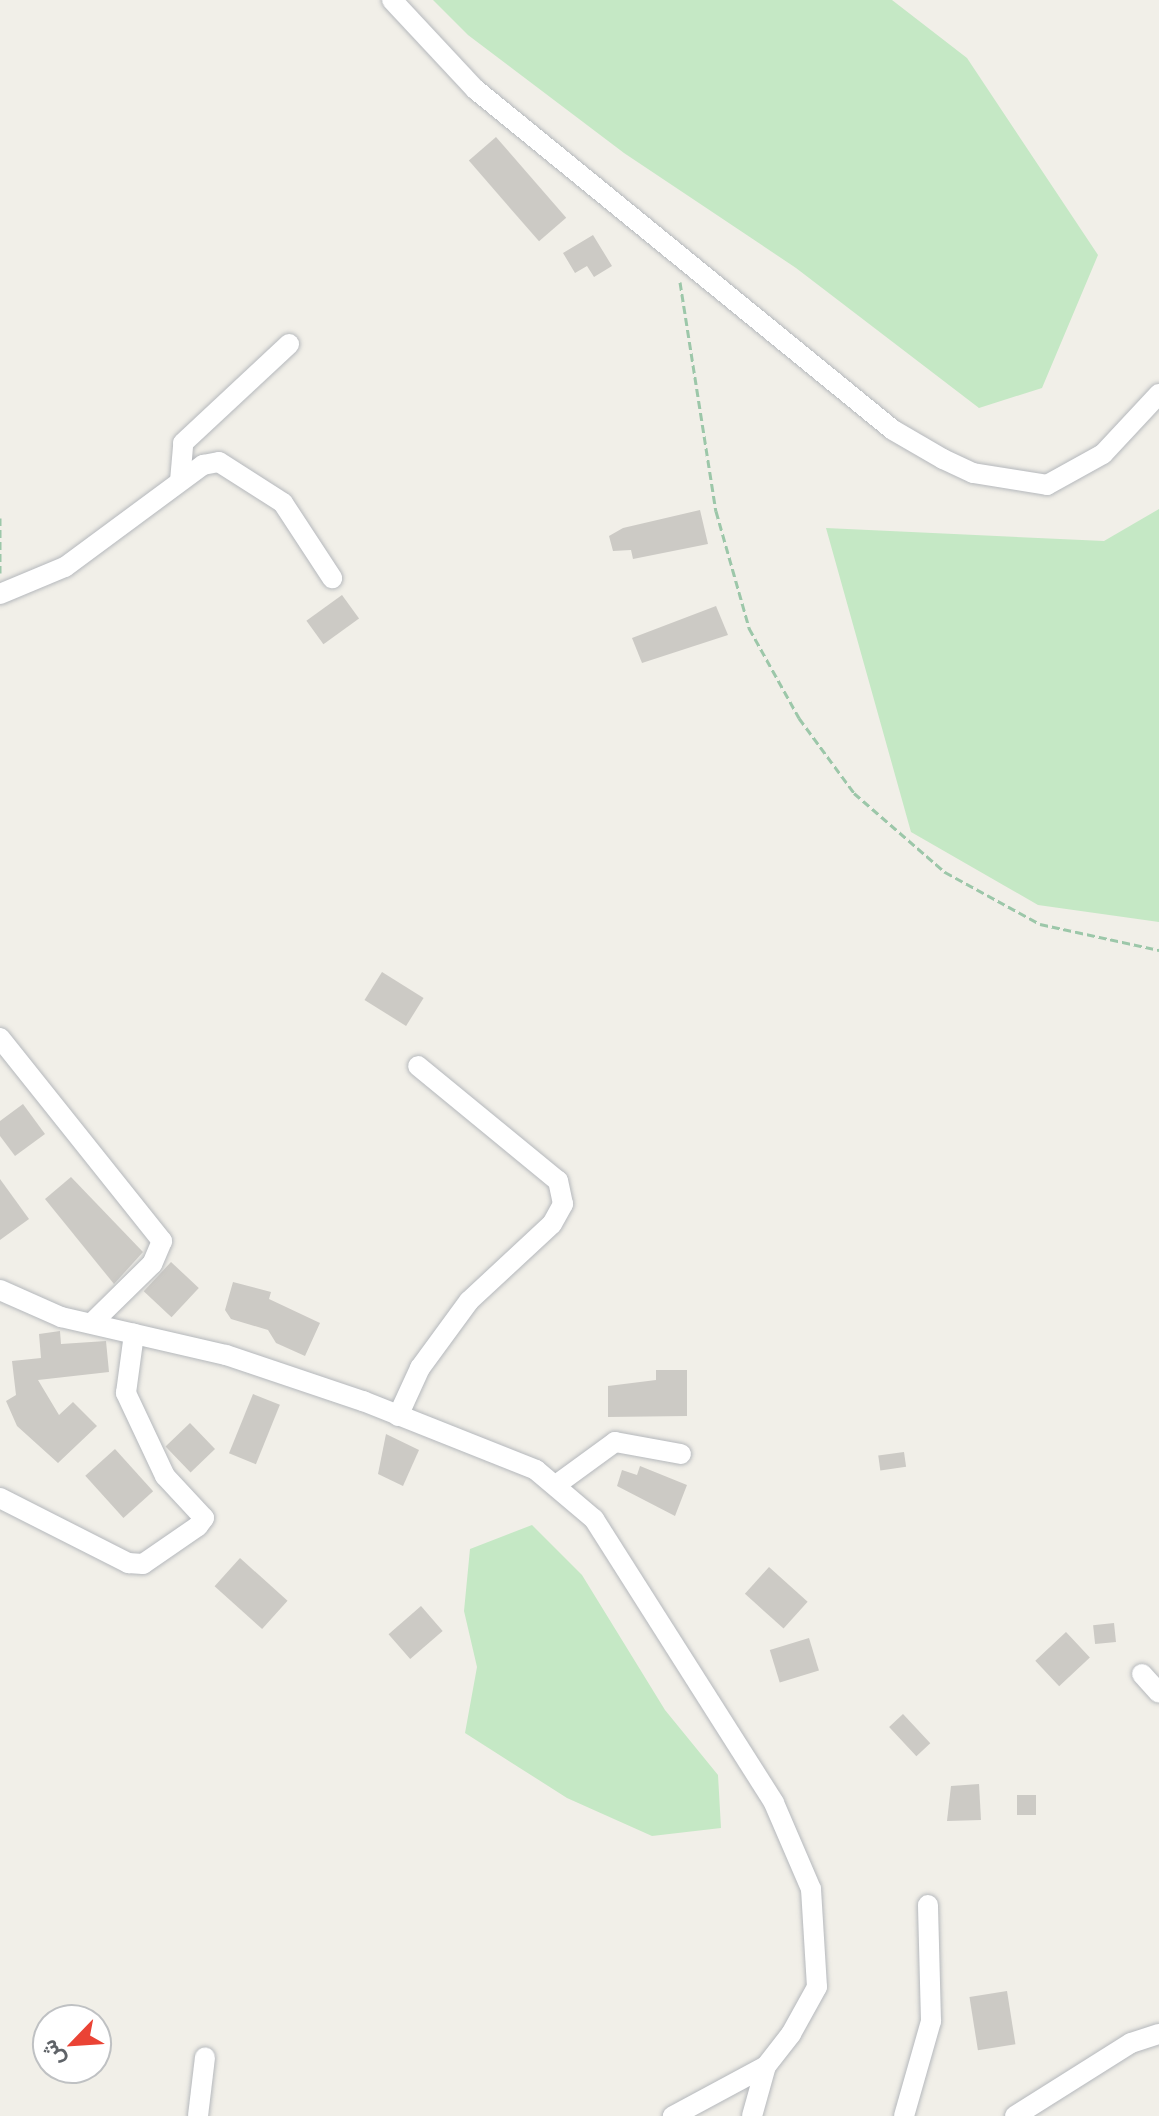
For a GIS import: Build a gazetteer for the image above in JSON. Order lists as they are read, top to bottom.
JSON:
{
  "north": "bottom left"
}
